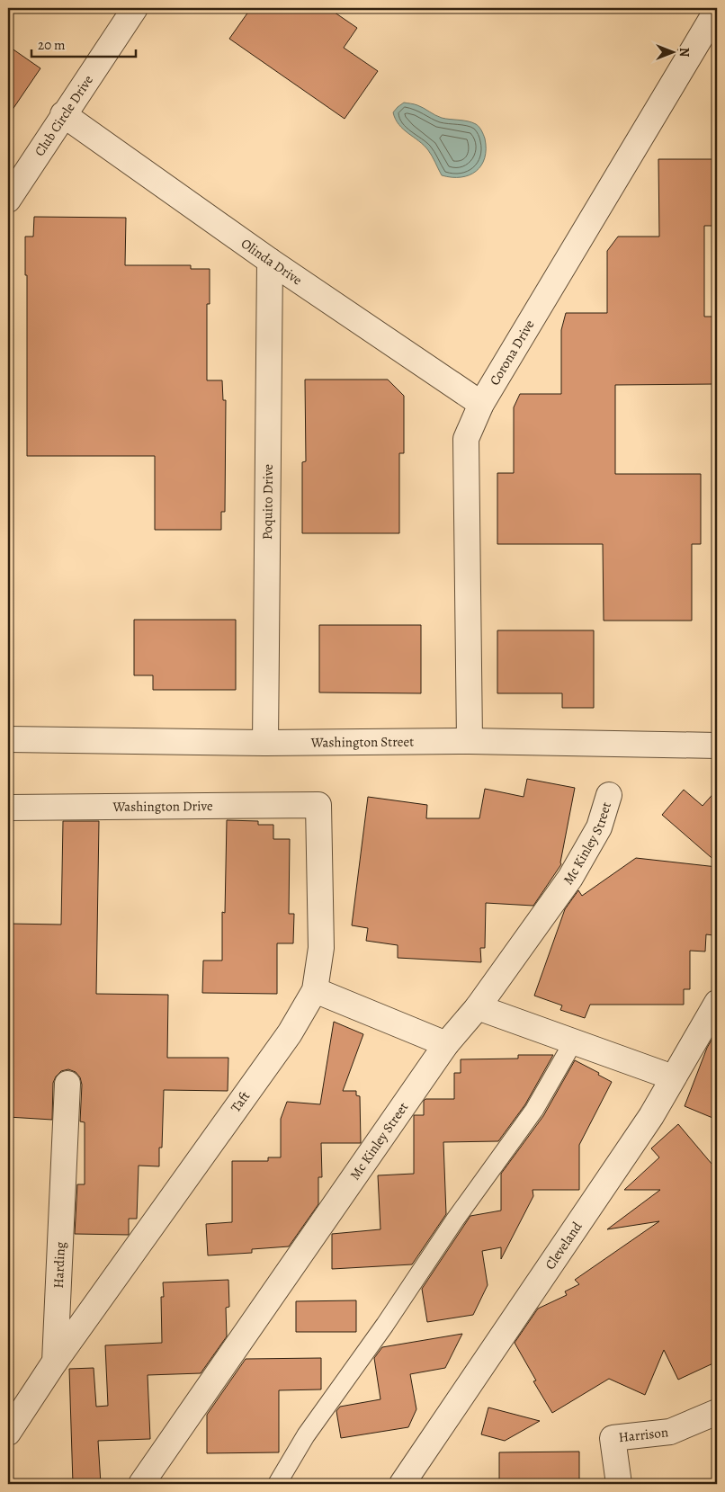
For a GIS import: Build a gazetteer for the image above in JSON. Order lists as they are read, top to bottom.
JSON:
{
  "streets": {
    "street": [
      "Club Circle Drive",
      "Olinda Drive",
      "Corona Drive",
      "Poquito Drive",
      "Washington Street",
      "Washington Drive",
      "Mc Kinley Street",
      "Taft",
      "Cleveland",
      "Harding",
      "Harrison"
    ]
  },
  "crossings": [
    ["Club Circle Drive", "Olinda Drive"],
    ["Olinda Drive", "Corona Drive"],
    ["Olinda Drive", "Poquito Drive"],
    ["Corona Drive", "Washington Street"],
    ["Poquito Drive", "Washington Street"],
    ["Washington Drive", "Taft"],
    ["Taft", "Harding"]
  ],
  "scale_bar": "20 m",
  "north": "right"
}
